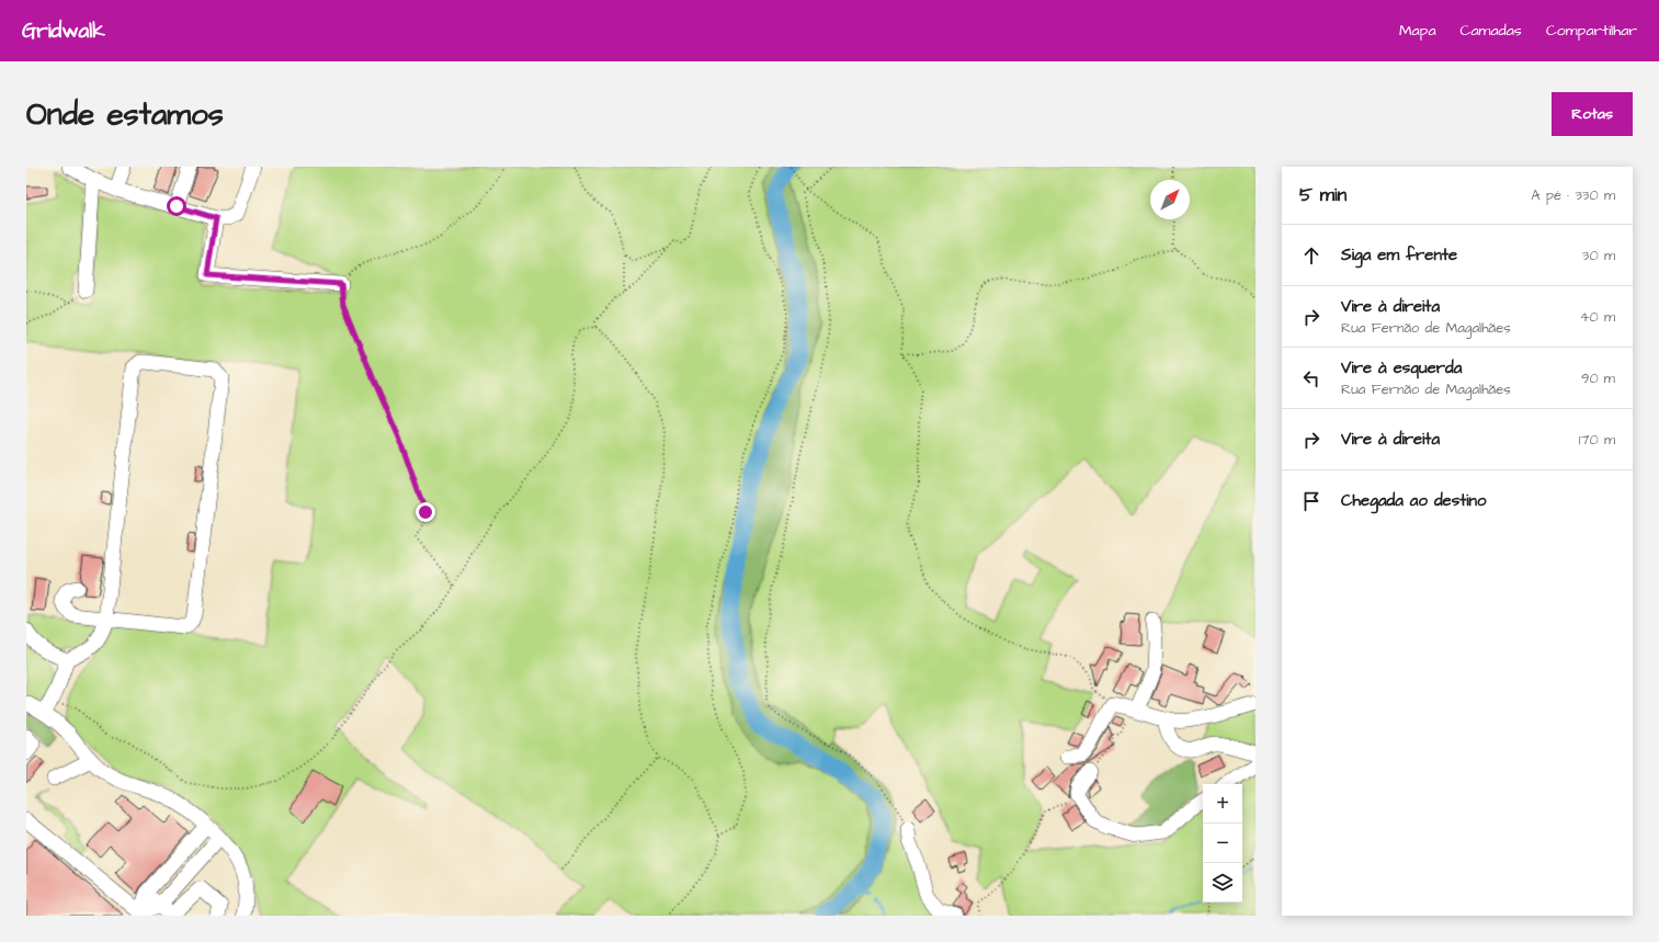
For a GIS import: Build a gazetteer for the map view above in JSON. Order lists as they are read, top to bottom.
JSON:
{
  "north": "top right",
  "page": {
    "header": "Gridwalk",
    "nav": ["Mapa", "Camadas", "Compartilhar"],
    "buttons": "Rotas",
    "title": "Onde estamos",
    "heading": ["5 min", "A pé · 330 m"],
    "list": [
      ["Siga em frente", "30 m"],
      ["Vire à direita", "Rua Fernão de Magalhães", "40 m"],
      ["Vire à esquerda", "Rua Fernão de Magalhães", "90 m"],
      ["Vire à direita", "170 m"],
      "Chegada ao destino"
    ],
    "map_buttons": ["+", "−"]
  }
}
